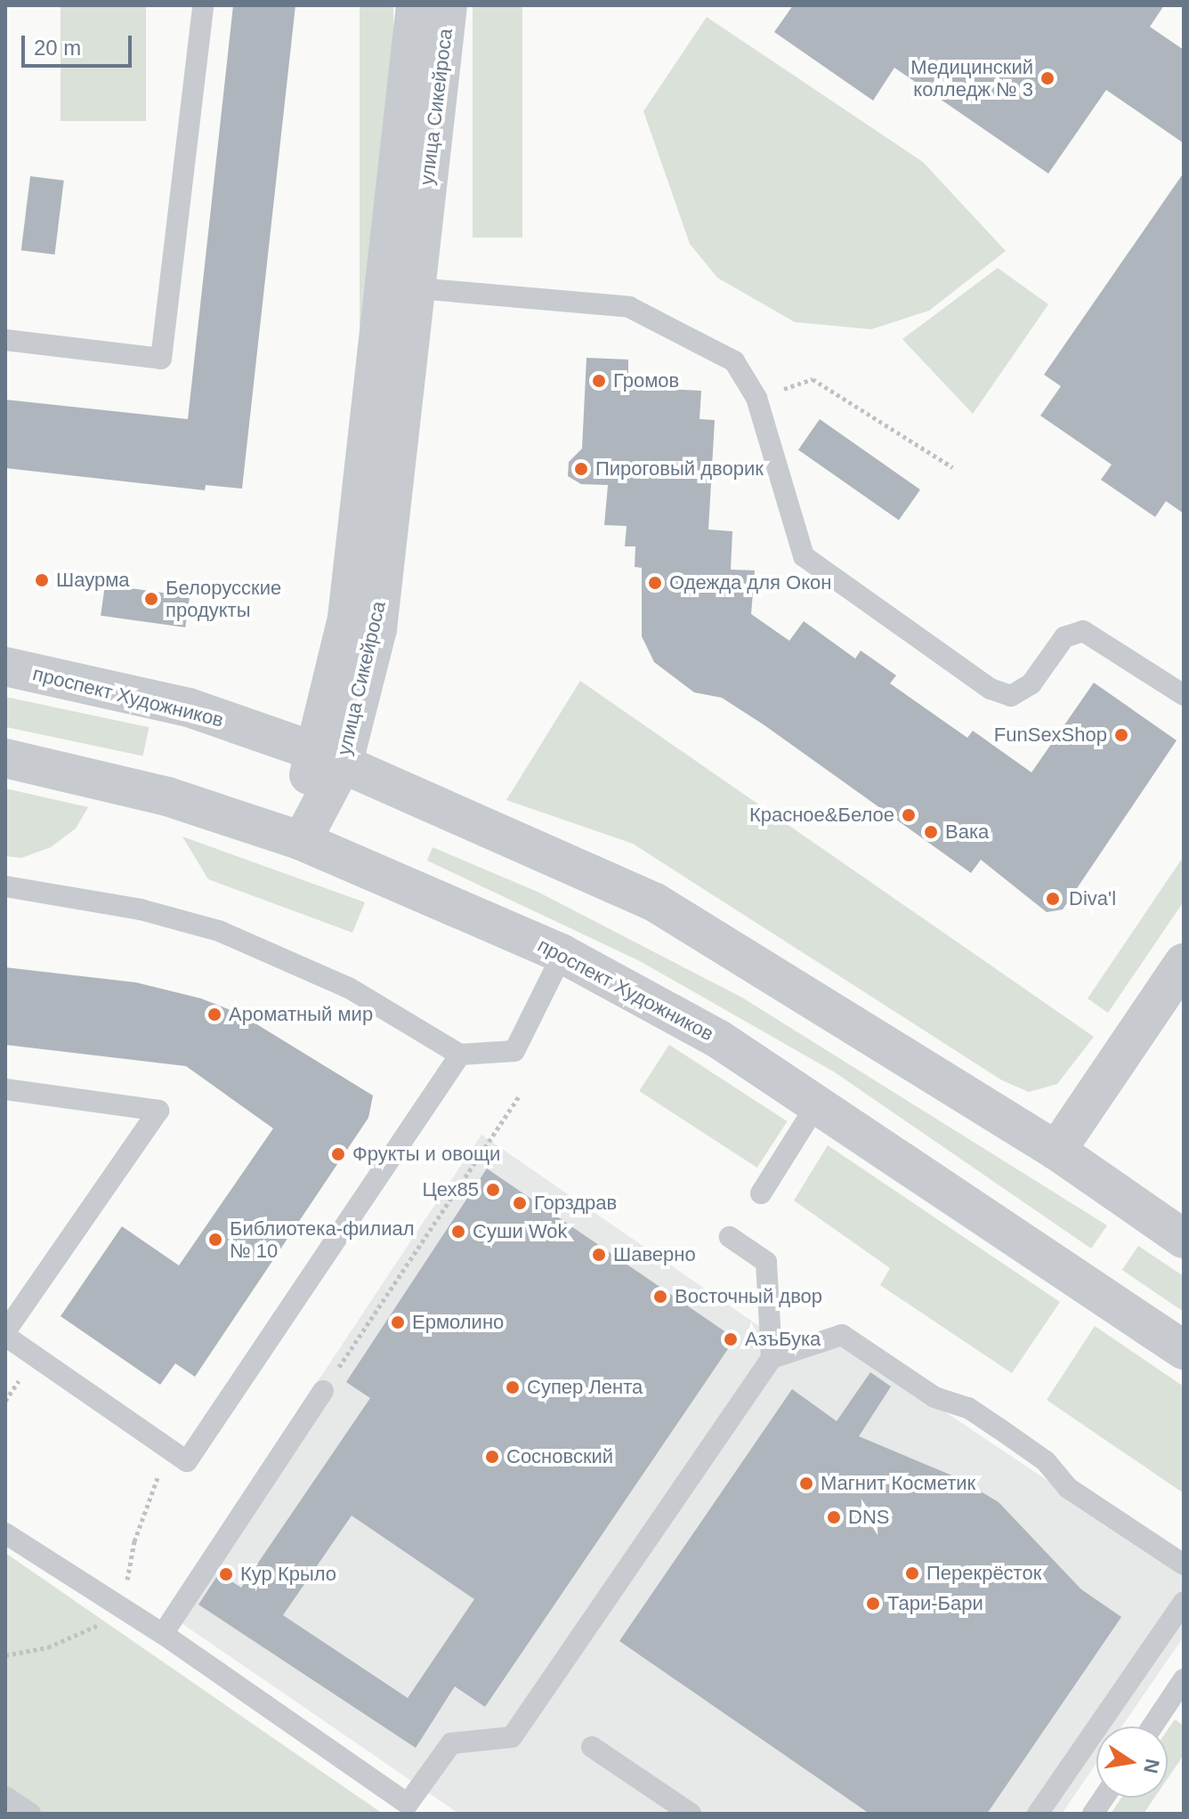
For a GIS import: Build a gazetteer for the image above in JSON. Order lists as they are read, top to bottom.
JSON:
{
  "streets": {
    "street": ["улица Сикейроса", "проспект Художников"]
  },
  "crossings": [
    ["улица Сикейроса", "проспект Художников"]
  ],
  "places": [
    "Медицинский колледж № 3",
    "Громов",
    "Пироговый дворик",
    "Шаурма",
    "Одежда для Окон",
    "Белорусские продукты",
    "FunSexShop",
    "Красное&Белое",
    "Вака",
    "Diva'l",
    "Ароматный мир",
    "Фрукты и овощи",
    "Цех85",
    "Горздрав",
    "Суши Wok",
    "Библиотека-филиал № 10",
    "Шаверно",
    "Восточный двор",
    "Ермолино",
    "АзъБука",
    "Супер Лента",
    "Сосновский",
    "Магнит Косметик",
    "DNS",
    "Перекрёсток",
    "Кур Крыло",
    "Тари-Бари"
  ],
  "scale_bar": "20 m",
  "north": "right"
}
